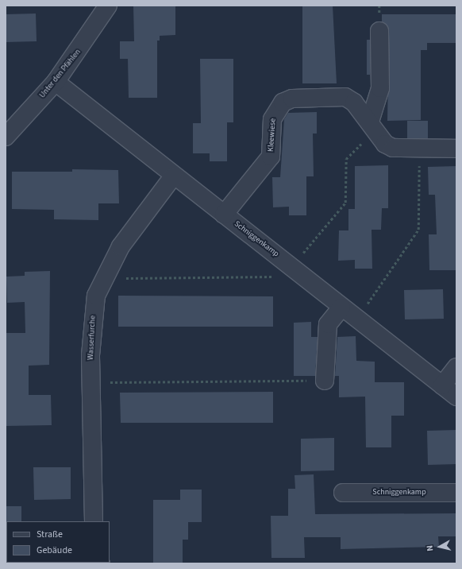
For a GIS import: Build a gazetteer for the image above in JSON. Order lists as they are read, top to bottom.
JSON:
{
  "streets": {
    "street": [
      "Unter den Pfählen",
      "Kleewiese",
      "Schniggenkamp",
      "Wasserfurche"
    ]
  },
  "crossings": [
    ["Unter den Pfählen", "Schniggenkamp"],
    ["Kleewiese", "Schniggenkamp"],
    ["Schniggenkamp", "Wasserfurche"]
  ],
  "legend": ["Straße", "Gebäude"],
  "north": "left"
}
